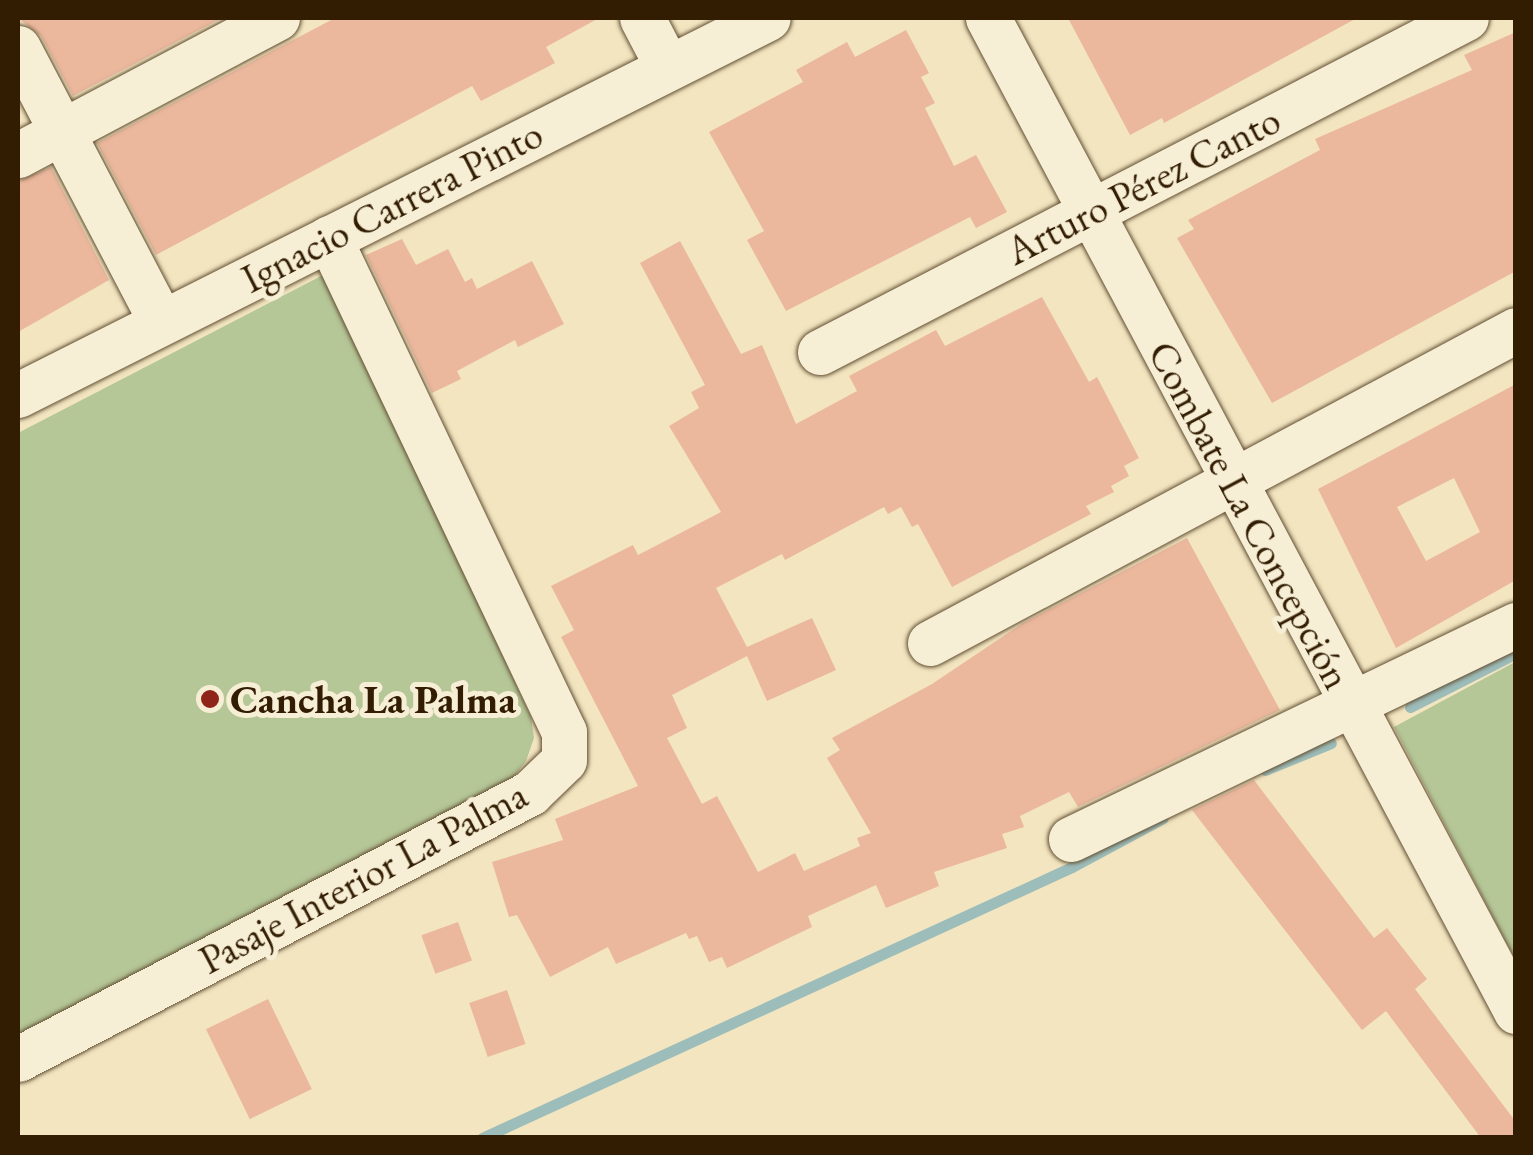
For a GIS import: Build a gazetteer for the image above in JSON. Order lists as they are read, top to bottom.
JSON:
{
  "streets": {
    "street": [
      "Arturo Pérez Canto",
      "Ignacio Carrera Pinto",
      "Combate La Concepción",
      "Pasaje Interior La Palma"
    ]
  },
  "crossings": [
    ["Arturo Pérez Canto", "Combate La Concepción"],
    ["Ignacio Carrera Pinto", "Pasaje Interior La Palma"]
  ],
  "places": ["Cancha La Palma"]
}
